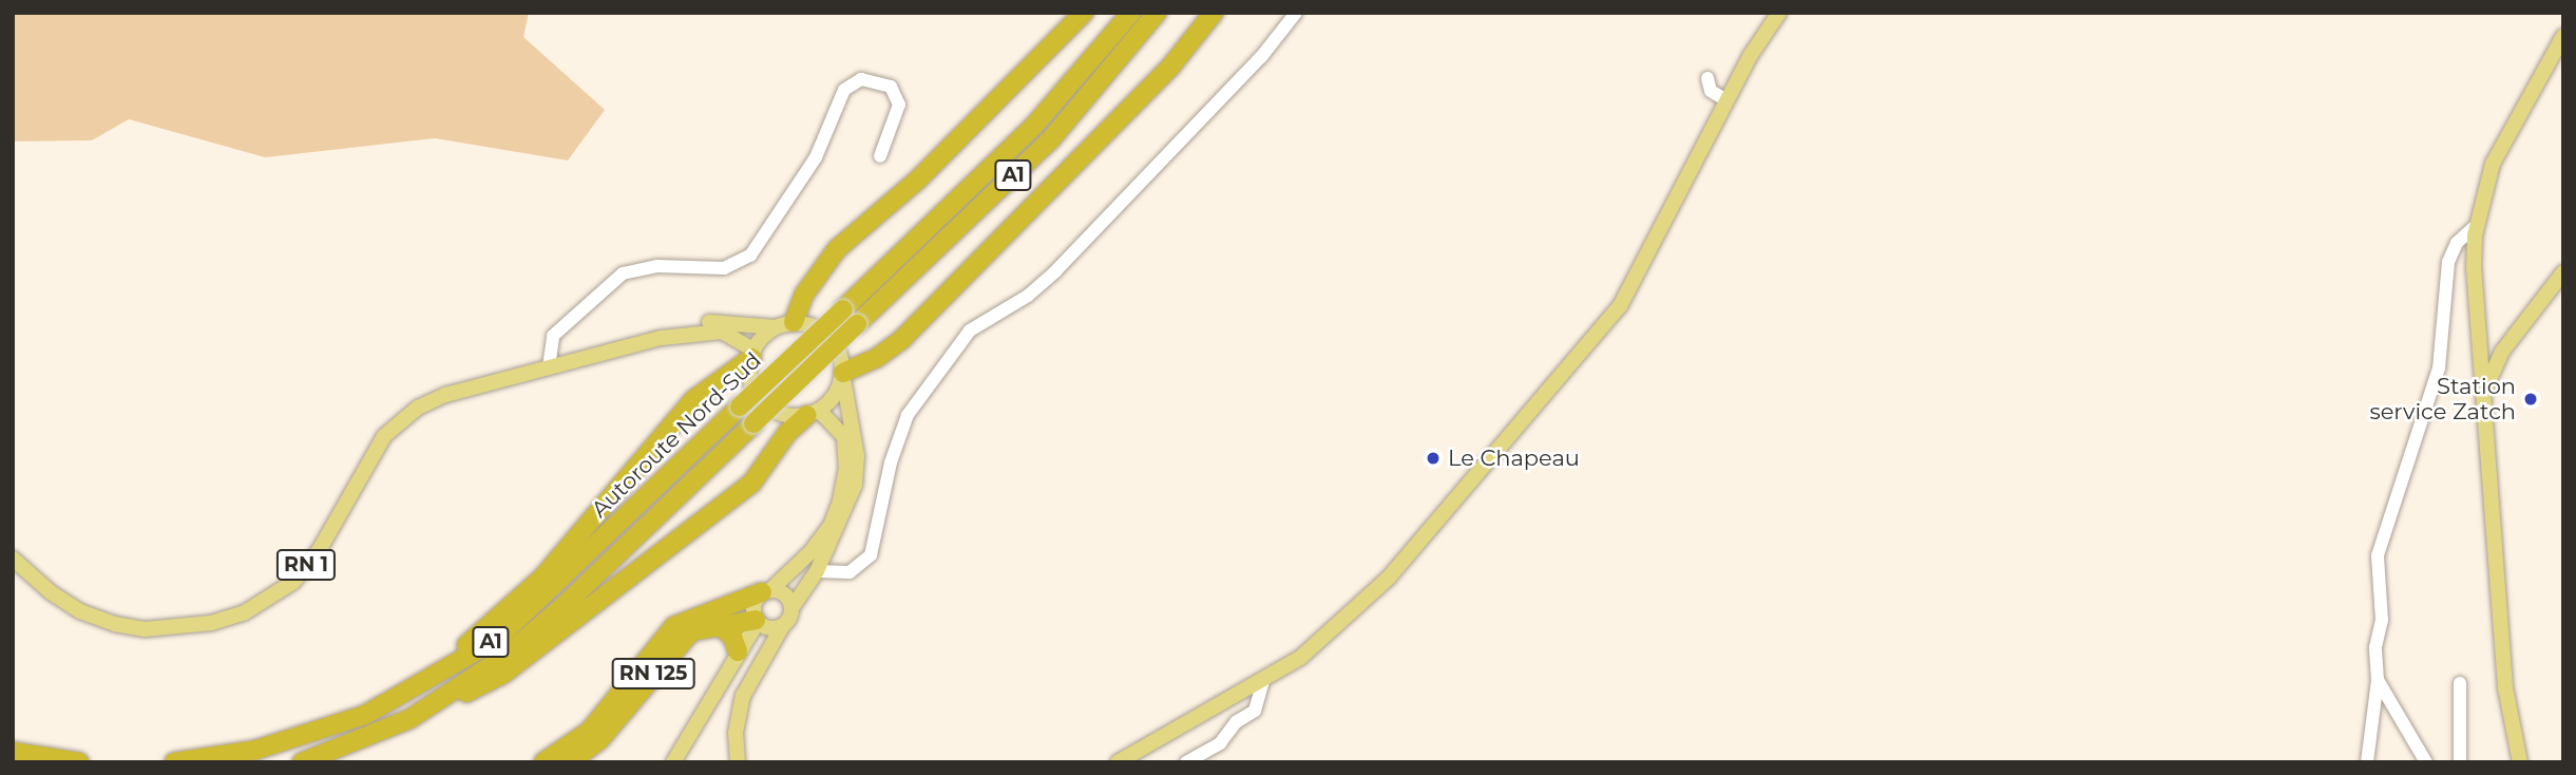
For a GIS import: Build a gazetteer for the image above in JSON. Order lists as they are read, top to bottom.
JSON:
{
  "streets": {
    "highway": ["A1", "Autoroute Nord-Sud", "RN 125"],
    "main road": ["RN 1"]
  },
  "places": ["Station service Zatch", "Le Chapeau"]
}
